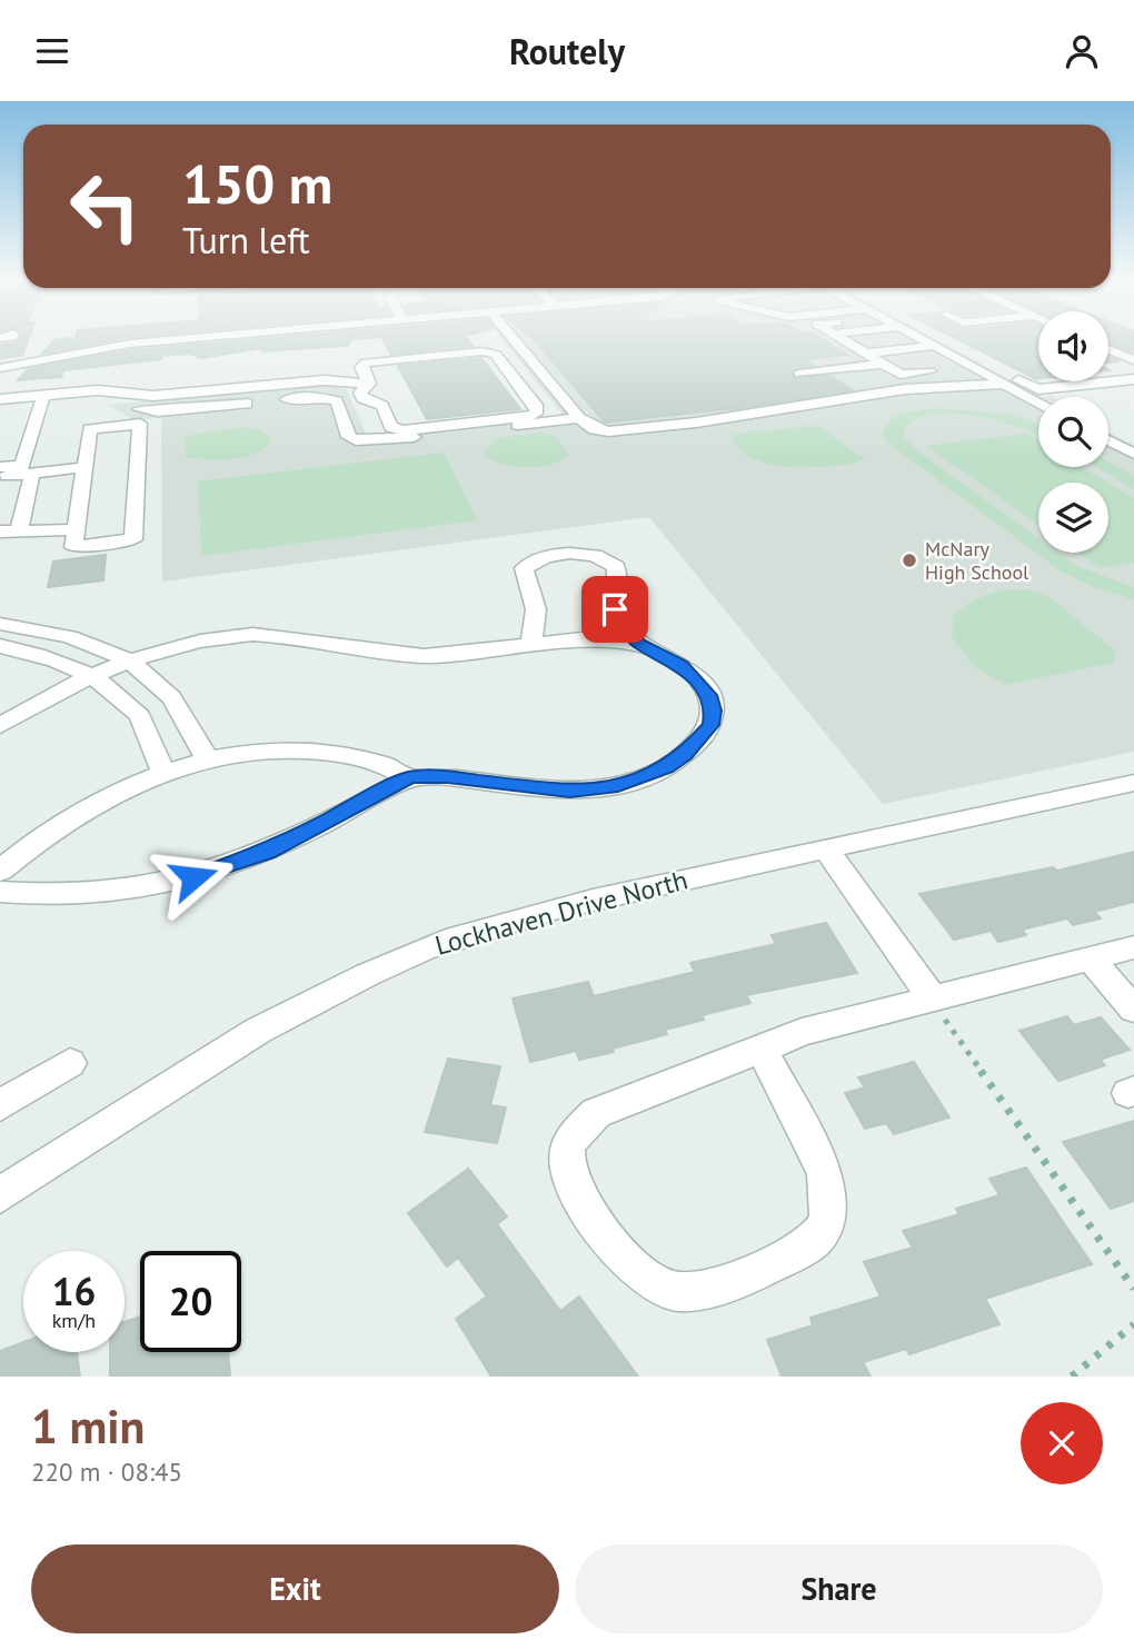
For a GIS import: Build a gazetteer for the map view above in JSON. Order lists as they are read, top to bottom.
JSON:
{
  "streets": {
    "street": ["Lockhaven Drive North"]
  },
  "places": ["McNary High School"],
  "page": {
    "header": "Routely",
    "turn": ["150 m", "Turn left"],
    "speed": "16 km/h",
    "limit": "20",
    "heading": ["1 min", "220 m · 08:45"],
    "buttons": ["Exit", "Share"]
  }
}
